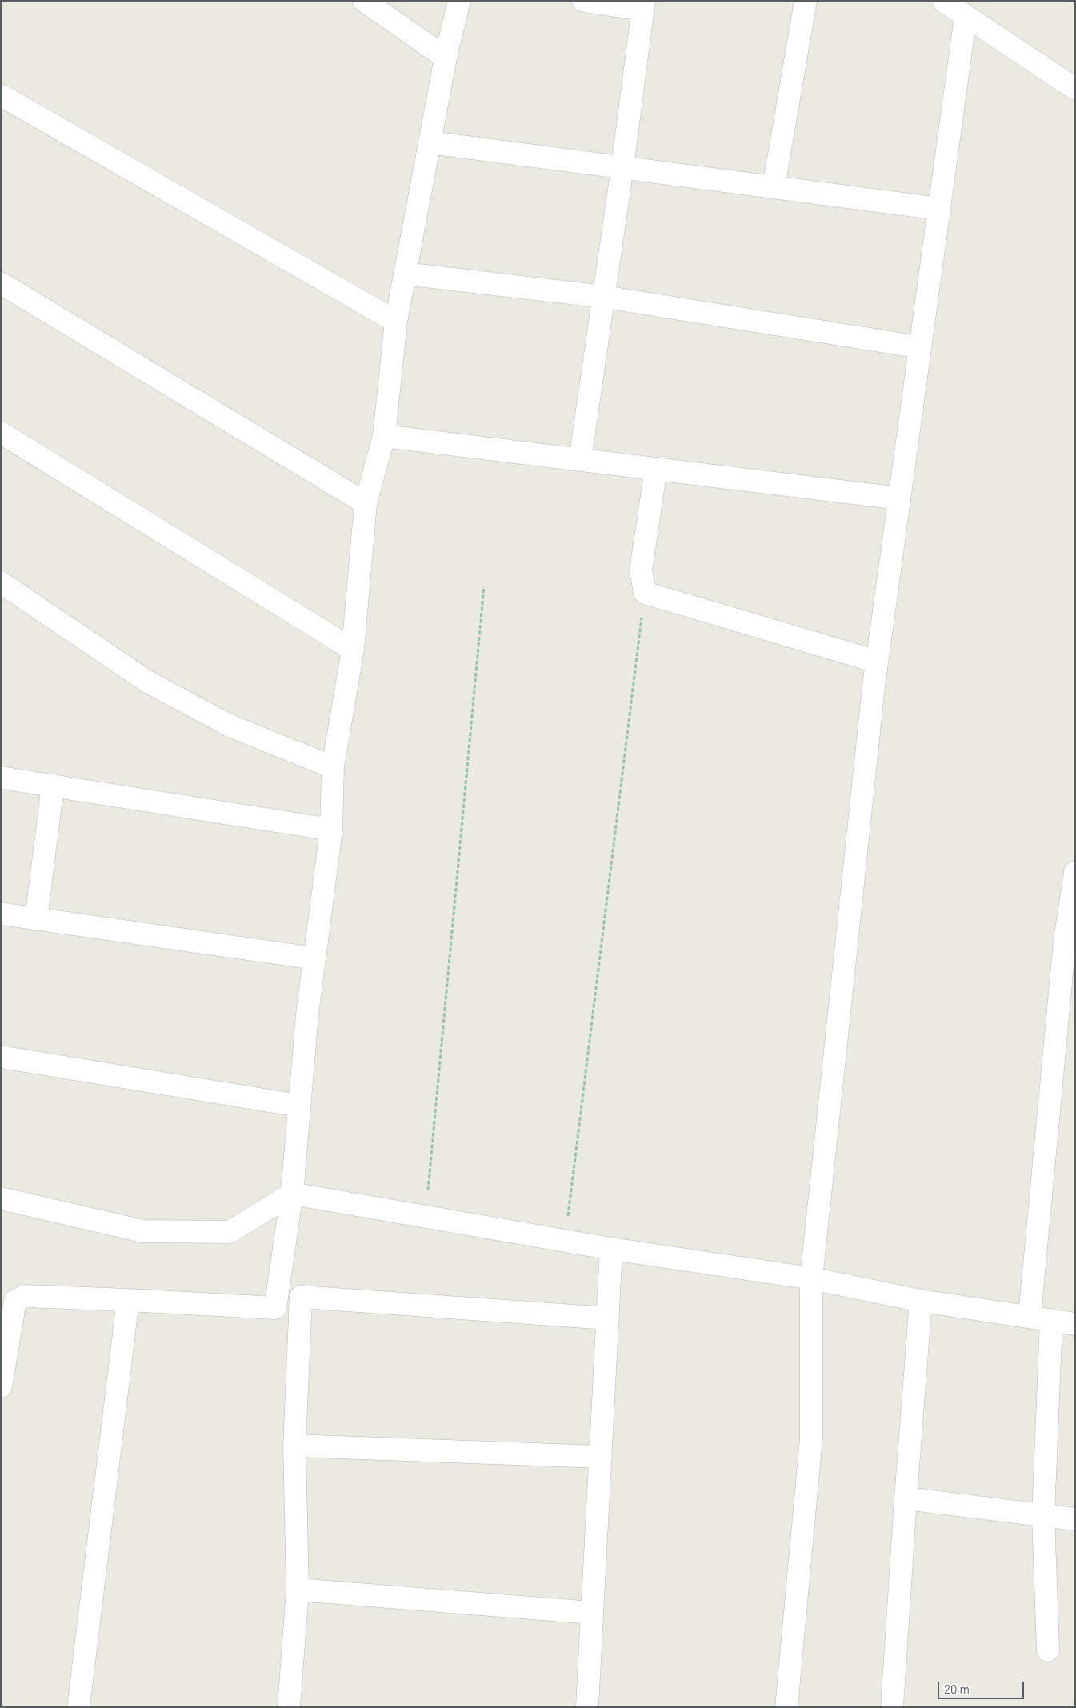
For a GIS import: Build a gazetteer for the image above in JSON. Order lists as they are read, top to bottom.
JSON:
{
  "scale_bar": "20 m"
}
